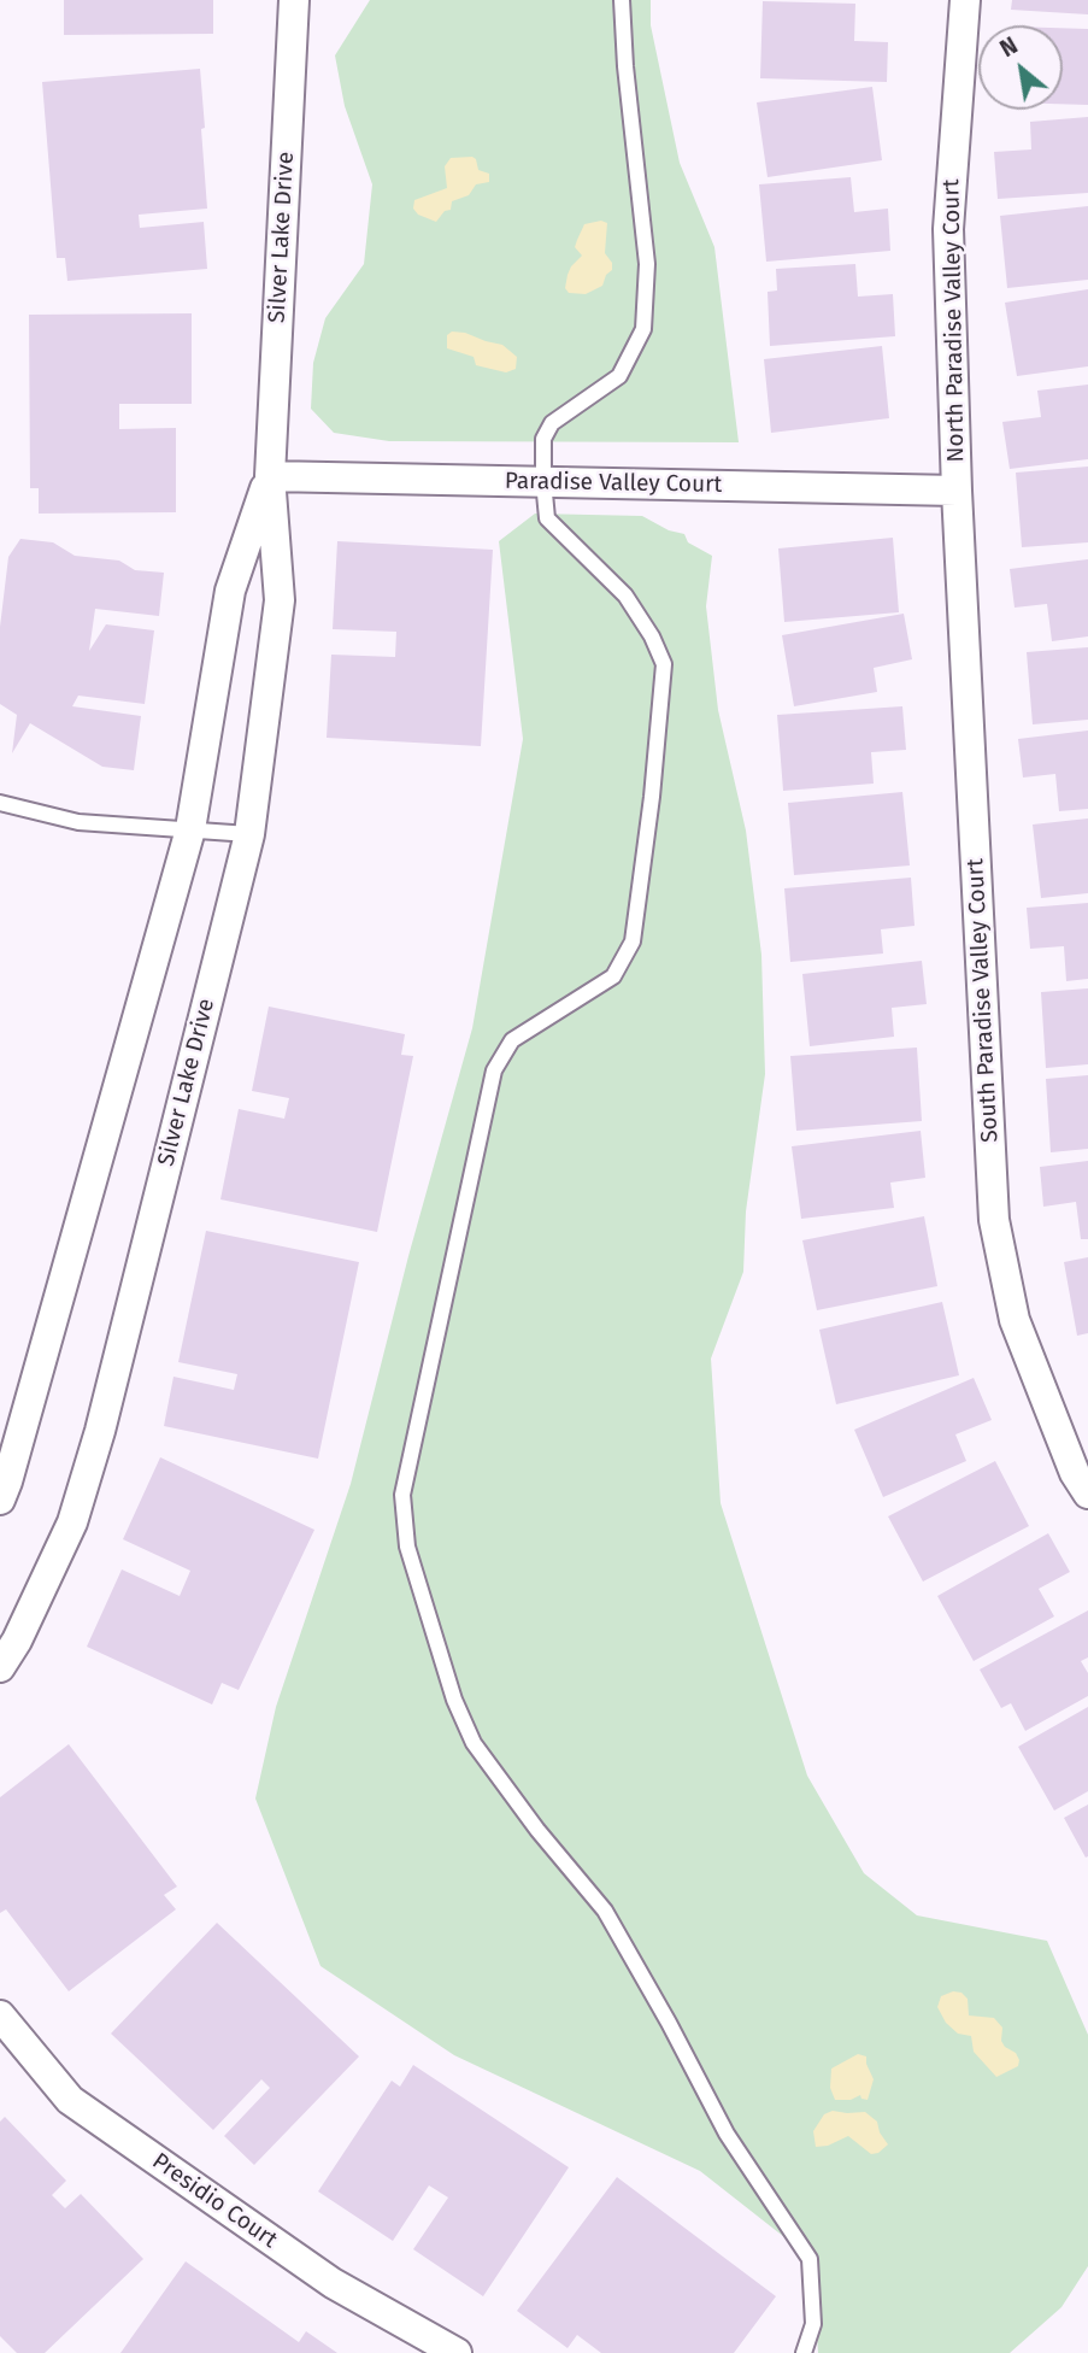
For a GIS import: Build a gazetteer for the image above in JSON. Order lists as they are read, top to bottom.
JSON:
{
  "streets": {
    "street": [
      "Silver Lake Drive",
      "North Paradise Valley Court",
      "Paradise Valley Court",
      "South Paradise Valley Court",
      "Presidio Court"
    ]
  },
  "crossings": [
    ["Silver Lake Drive", "Paradise Valley Court"],
    ["North Paradise Valley Court", "Paradise Valley Court"],
    ["North Paradise Valley Court", "South Paradise Valley Court"],
    ["Paradise Valley Court", "South Paradise Valley Court"]
  ],
  "north": "top left"
}
